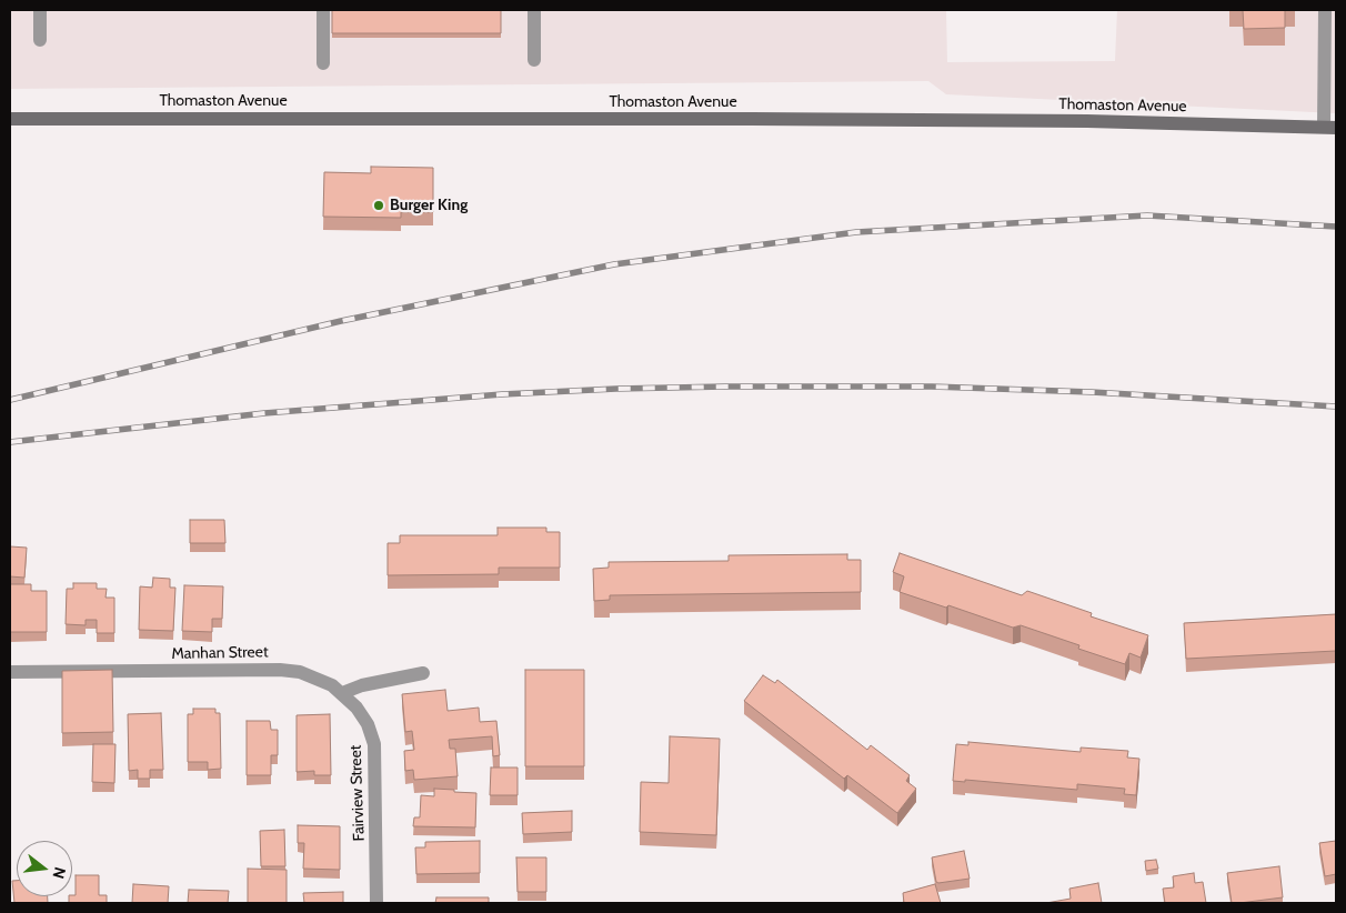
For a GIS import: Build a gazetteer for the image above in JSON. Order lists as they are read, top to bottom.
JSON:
{
  "streets": {
    "main road": ["Thomaston Avenue"],
    "street": ["Manhan Street", "Fairview Street"]
  },
  "crossings": [
    ["Manhan Street", "Fairview Street"]
  ],
  "places": ["Burger King"],
  "north": "right"
}
